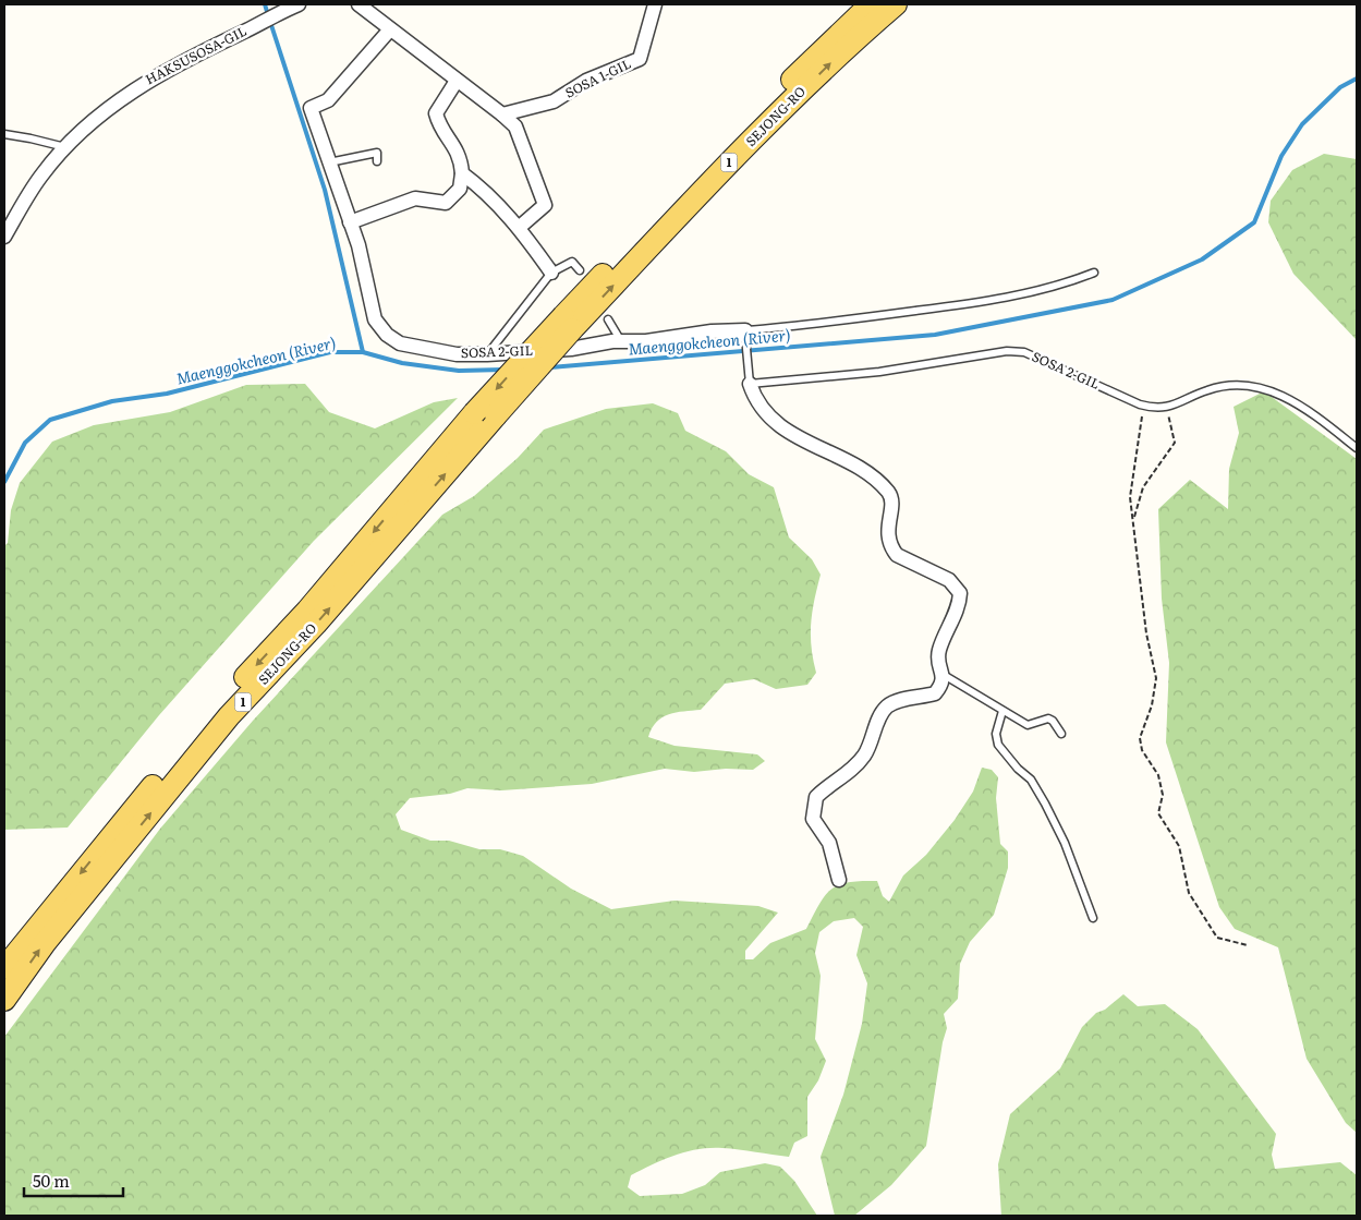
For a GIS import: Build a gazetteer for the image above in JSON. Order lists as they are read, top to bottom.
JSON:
{
  "streets": {
    "main road": ["SEJONG-RO", "1"],
    "street": ["HAKSUSOSA-GIL", "SOSA 1-GIL", "SOSA 2-GIL"]
  },
  "crossings": [
    ["SEJONG-RO", "1"]
  ],
  "water": ["Maenggokcheon (River)"],
  "scale_bar": "50 m"
}
